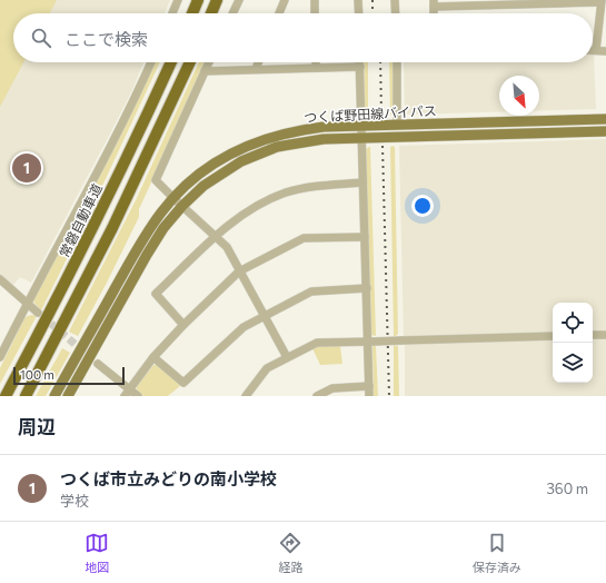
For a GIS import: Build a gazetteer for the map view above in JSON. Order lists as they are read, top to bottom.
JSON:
{
  "streets": {
    "highway": ["常磐自動車道"],
    "main road": ["つくば野田線バイパス"]
  },
  "scale_bar": "100 m",
  "north": "bottom right",
  "page": {
    "search": "ここで検索",
    "pins": "1",
    "scale": "100 m",
    "heading": "周辺",
    "list": [
      {
        "mark": "1",
        "name": "つくば市立みどりの南小学校",
        "note": "学校",
        "value": "360 m"
      }
    ],
    "nav": ["地図", "経路", "保存済み"]
  }
}
